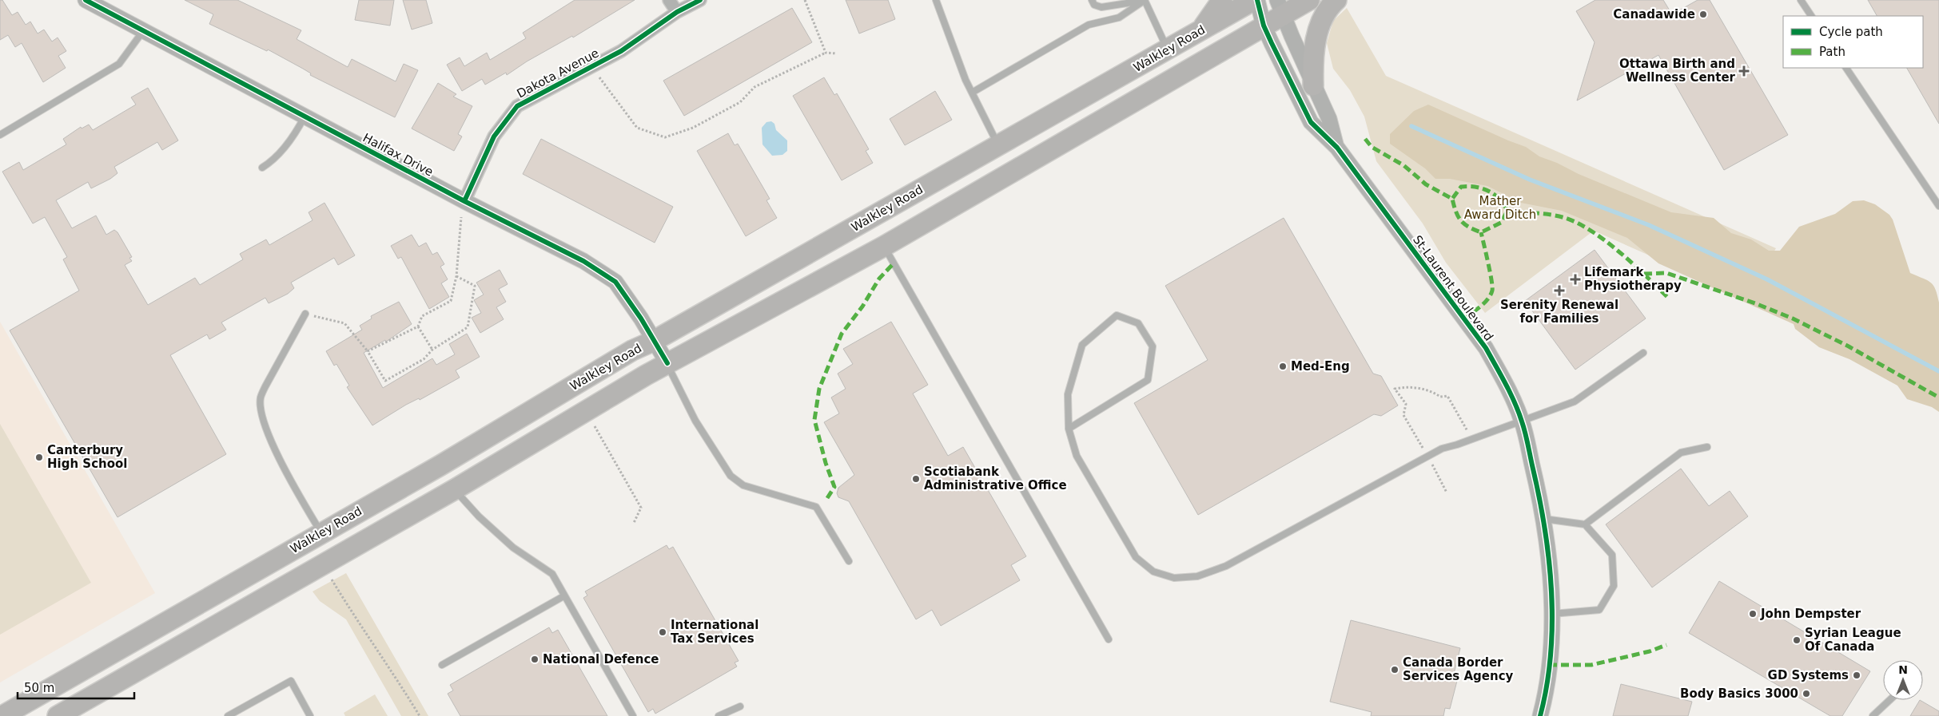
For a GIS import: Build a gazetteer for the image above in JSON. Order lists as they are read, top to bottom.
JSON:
{
  "streets": {
    "main road": ["Walkley Road"],
    "street": ["Dakota Avenue", "Halifax Drive", "St-Laurent Boulevard"]
  },
  "crossings": [
    ["Walkley Road", "Halifax Drive"],
    ["Dakota Avenue", "Halifax Drive"]
  ],
  "parks": ["Mather Award Ditch"],
  "places": {
    "other": [
      "Canadawide",
      "Med-Eng",
      "Canterbury High School",
      "Scotiabank Administrative Office",
      "John Dempster",
      "International Tax Services",
      "Syrian League Of Canada",
      "National Defence",
      "Canada Border Services Agency",
      "GD Systems",
      "Body Basics 3000"
    ],
    "health": ["Ottawa Birth and Wellness Center", "Lifemark Physiotherapy", "Serenity Renewal for Families"]
  },
  "legend": ["Cycle path", "Path"],
  "scale_bar": "50 m",
  "north": "top"
}
